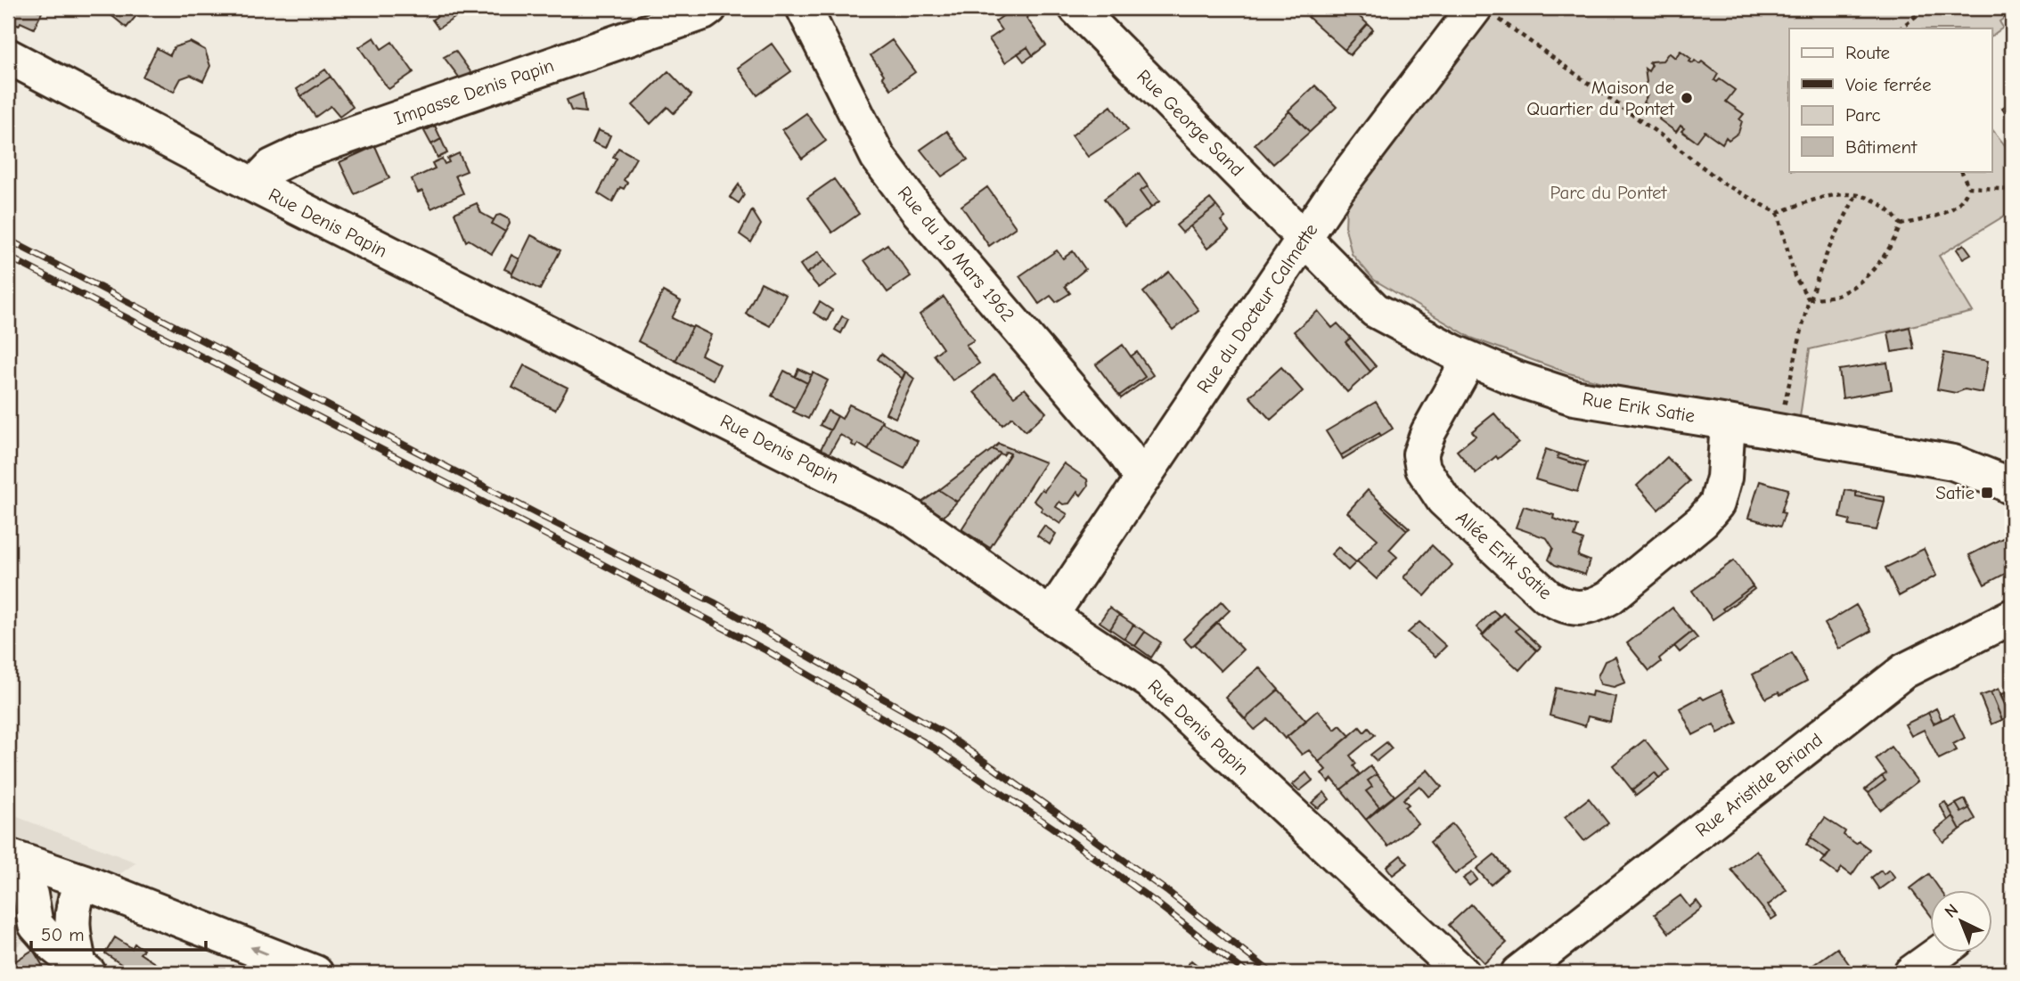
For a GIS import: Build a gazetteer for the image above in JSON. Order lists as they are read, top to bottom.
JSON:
{
  "streets": {
    "street": [
      "Impasse Denis Papin",
      "Rue George Sand",
      "Rue Denis Papin",
      "Rue du 19 Mars 1962",
      "Rue du Docteur Calmette",
      "Rue Erik Satie",
      "Allée Erik Satie",
      "Rue Aristide Briand"
    ]
  },
  "crossings": [
    ["Impasse Denis Papin", "Rue Denis Papin"],
    ["Rue George Sand", "Rue du Docteur Calmette"],
    ["Rue George Sand", "Rue Erik Satie"],
    ["Rue Denis Papin", "Rue du Docteur Calmette"],
    ["Rue du 19 Mars 1962", "Rue du Docteur Calmette"],
    ["Rue du Docteur Calmette", "Rue Erik Satie"],
    ["Rue Erik Satie", "Allée Erik Satie"]
  ],
  "parks": ["Parc du Pontet"],
  "places": {
    "other": ["Maison de Quartier du Pontet"],
    "transit": ["Satie"]
  },
  "legend": [
    "Route",
    "Voie ferrée",
    "Parc",
    "Bâtiment"
  ],
  "scale_bar": "50 m",
  "north": "top left"
}
